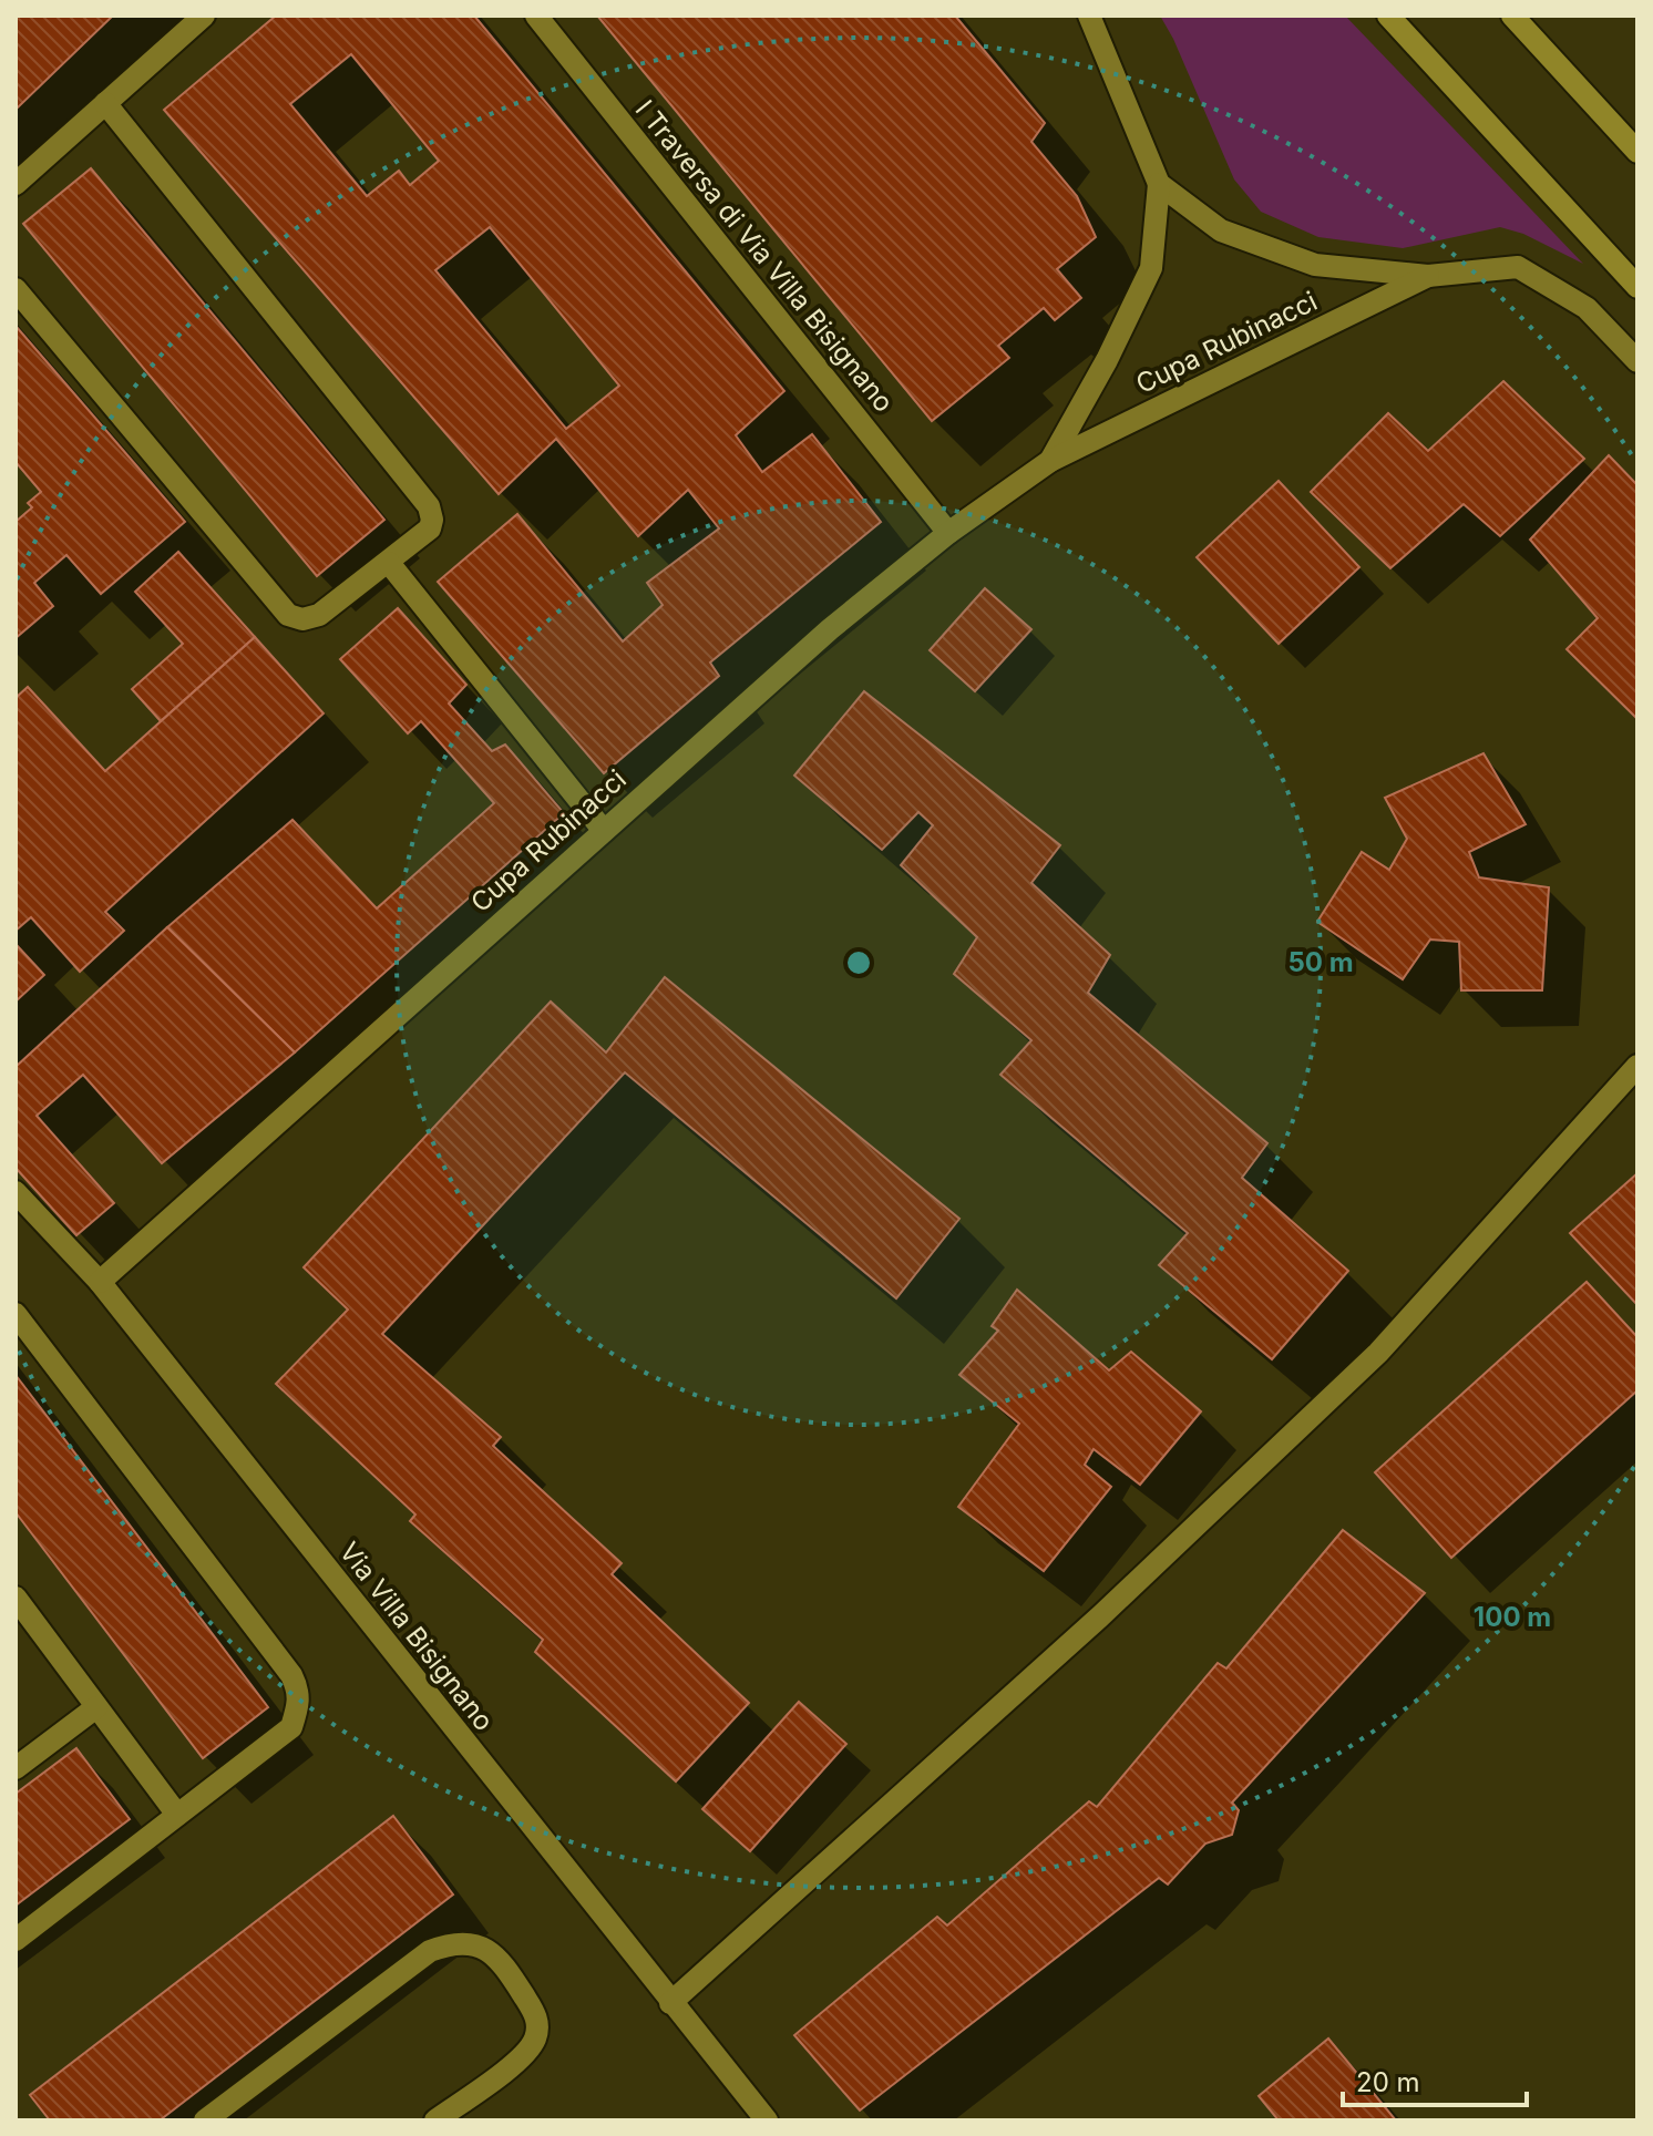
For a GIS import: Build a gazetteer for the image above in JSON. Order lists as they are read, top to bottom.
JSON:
{
  "streets": {
    "street": ["I Traversa di Via Villa Bisignano", "Cupa Rubinacci", "Via Villa Bisignano"]
  },
  "crossings": [
    ["I Traversa di Via Villa Bisignano", "Cupa Rubinacci"],
    ["Cupa Rubinacci", "Via Villa Bisignano"]
  ],
  "scale_bar": "20 m",
  "rings": ["50 m", "100 m"]
}
